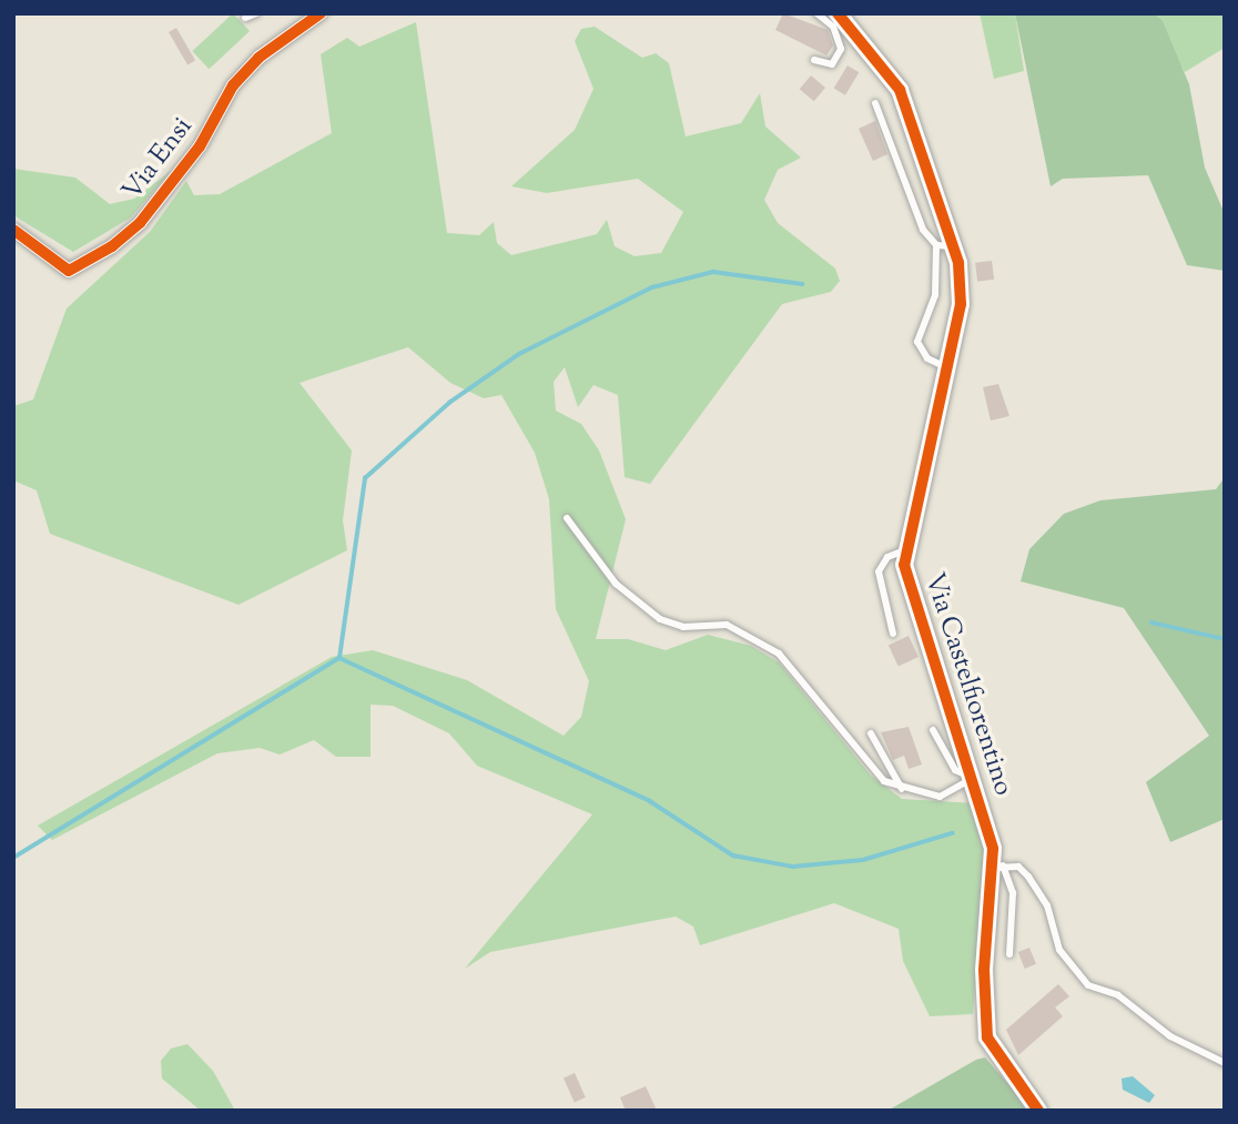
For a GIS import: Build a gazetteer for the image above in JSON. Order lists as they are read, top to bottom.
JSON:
{
  "streets": {
    "street": ["Via Ensi", "Via Castelfiorentino"]
  }
}
